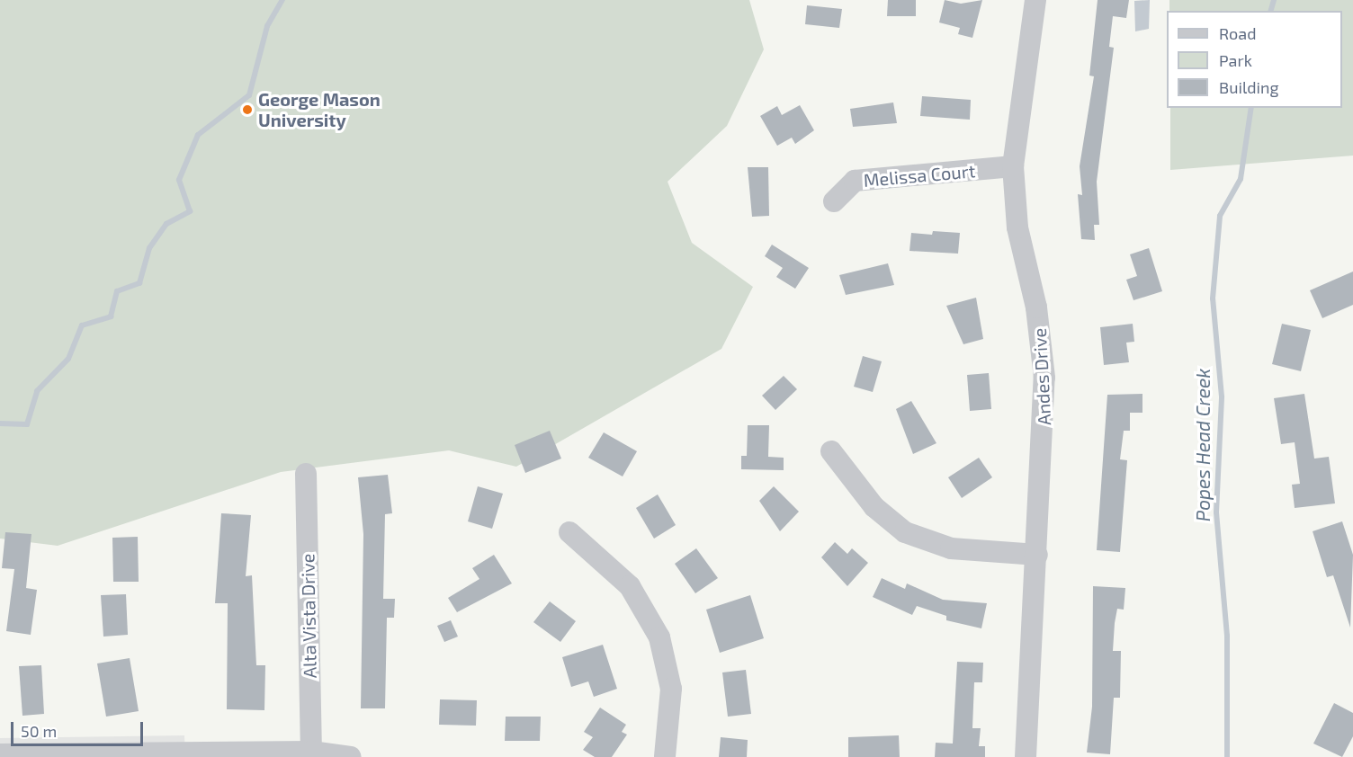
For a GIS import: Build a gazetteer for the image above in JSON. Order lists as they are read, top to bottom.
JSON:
{
  "streets": {
    "street": ["Melissa Court", "Andes Drive", "Alta Vista Drive"]
  },
  "crossings": [
    ["Melissa Court", "Andes Drive"]
  ],
  "water": ["Popes Head Creek"],
  "places": ["George Mason University"],
  "legend": ["Road", "Park", "Building"],
  "scale_bar": "50 m"
}
